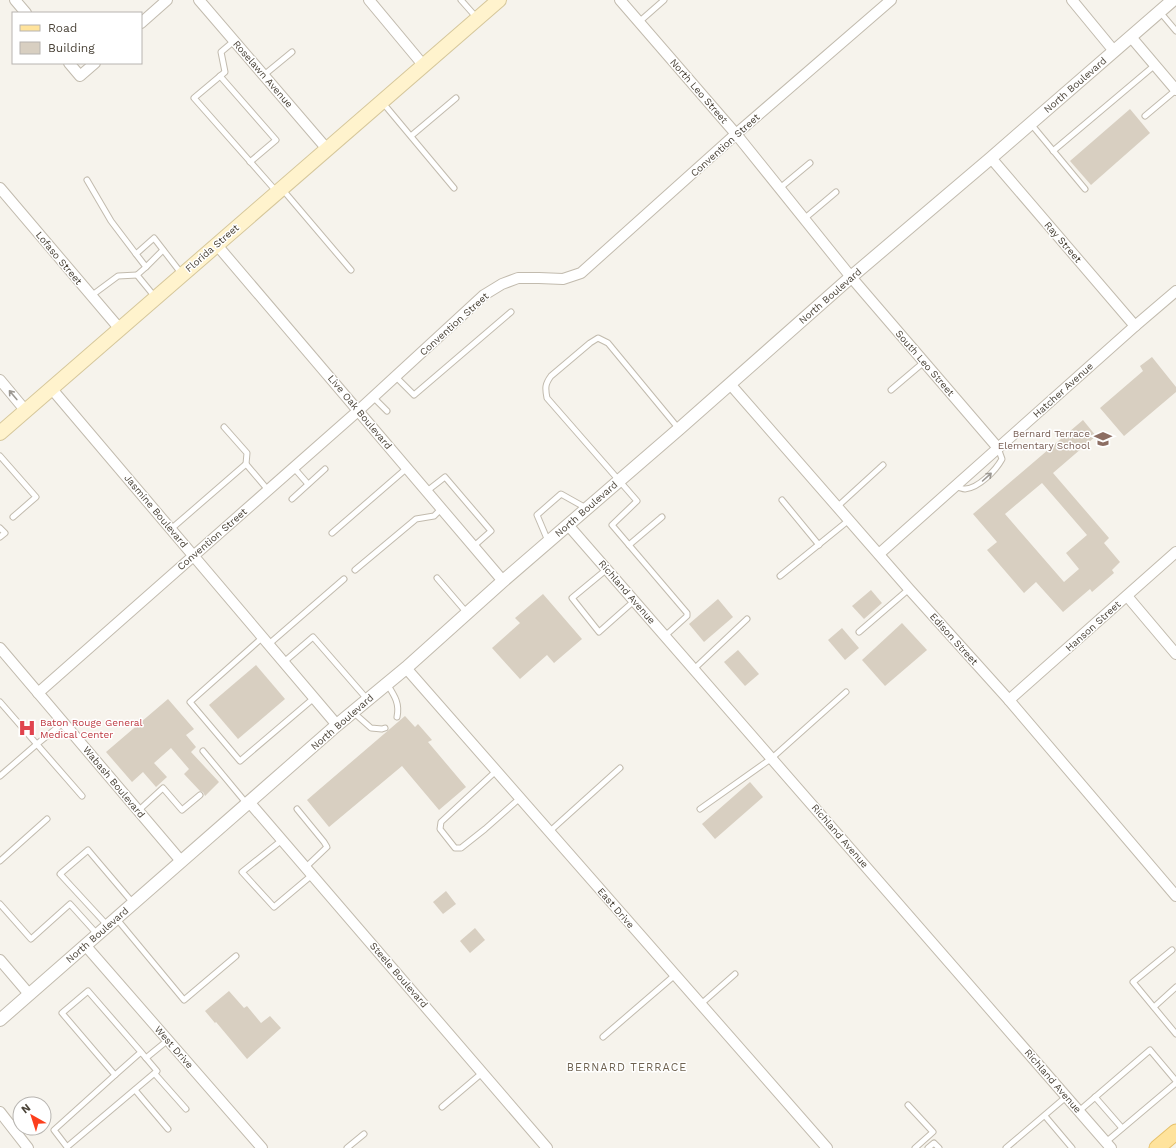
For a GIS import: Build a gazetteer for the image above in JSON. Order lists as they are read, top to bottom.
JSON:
{
  "streets": {
    "main road": ["Florida Street"],
    "street": [
      "Roselawn Avenue",
      "North Boulevard",
      "North Leo Street",
      "Convention Street",
      "Ray Street",
      "Lofaso Street",
      "South Leo Street",
      "Hatcher Avenue",
      "Live Oak Boulevard",
      "Jasmine Boulevard",
      "Richland Avenue",
      "Hanson Street",
      "Edison Street",
      "Wabash Boulevard",
      "East Drive",
      "Steele Boulevard",
      "West Drive"
    ]
  },
  "crossings": [
    ["Roselawn Avenue", "Florida Street"],
    ["North Boulevard", "North Leo Street"],
    ["North Boulevard", "Ray Street"],
    ["North Boulevard", "South Leo Street"],
    ["North Boulevard", "Live Oak Boulevard"],
    ["North Boulevard", "Jasmine Boulevard"],
    ["North Boulevard", "Richland Avenue"],
    ["North Boulevard", "Edison Street"],
    ["North Boulevard", "Wabash Boulevard"],
    ["North Boulevard", "East Drive"],
    ["North Boulevard", "Steele Boulevard"],
    ["North Boulevard", "West Drive"],
    ["North Leo Street", "Convention Street"],
    ["North Leo Street", "South Leo Street"],
    ["Convention Street", "Live Oak Boulevard"],
    ["Convention Street", "Jasmine Boulevard"],
    ["Convention Street", "Wabash Boulevard"],
    ["Ray Street", "Hatcher Avenue"],
    ["Florida Street", "Lofaso Street"],
    ["Florida Street", "Live Oak Boulevard"],
    ["Florida Street", "Jasmine Boulevard"],
    ["South Leo Street", "Hatcher Avenue"],
    ["Hatcher Avenue", "Edison Street"],
    ["Hanson Street", "Edison Street"]
  ],
  "districts": ["BERNARD TERRACE"],
  "places": {
    "school or university": ["Bernard Terrace Elementary School"],
    "hospital": ["Baton Rouge General Medical Center"]
  },
  "legend": ["Road", "Building"],
  "north": "top left"
}
